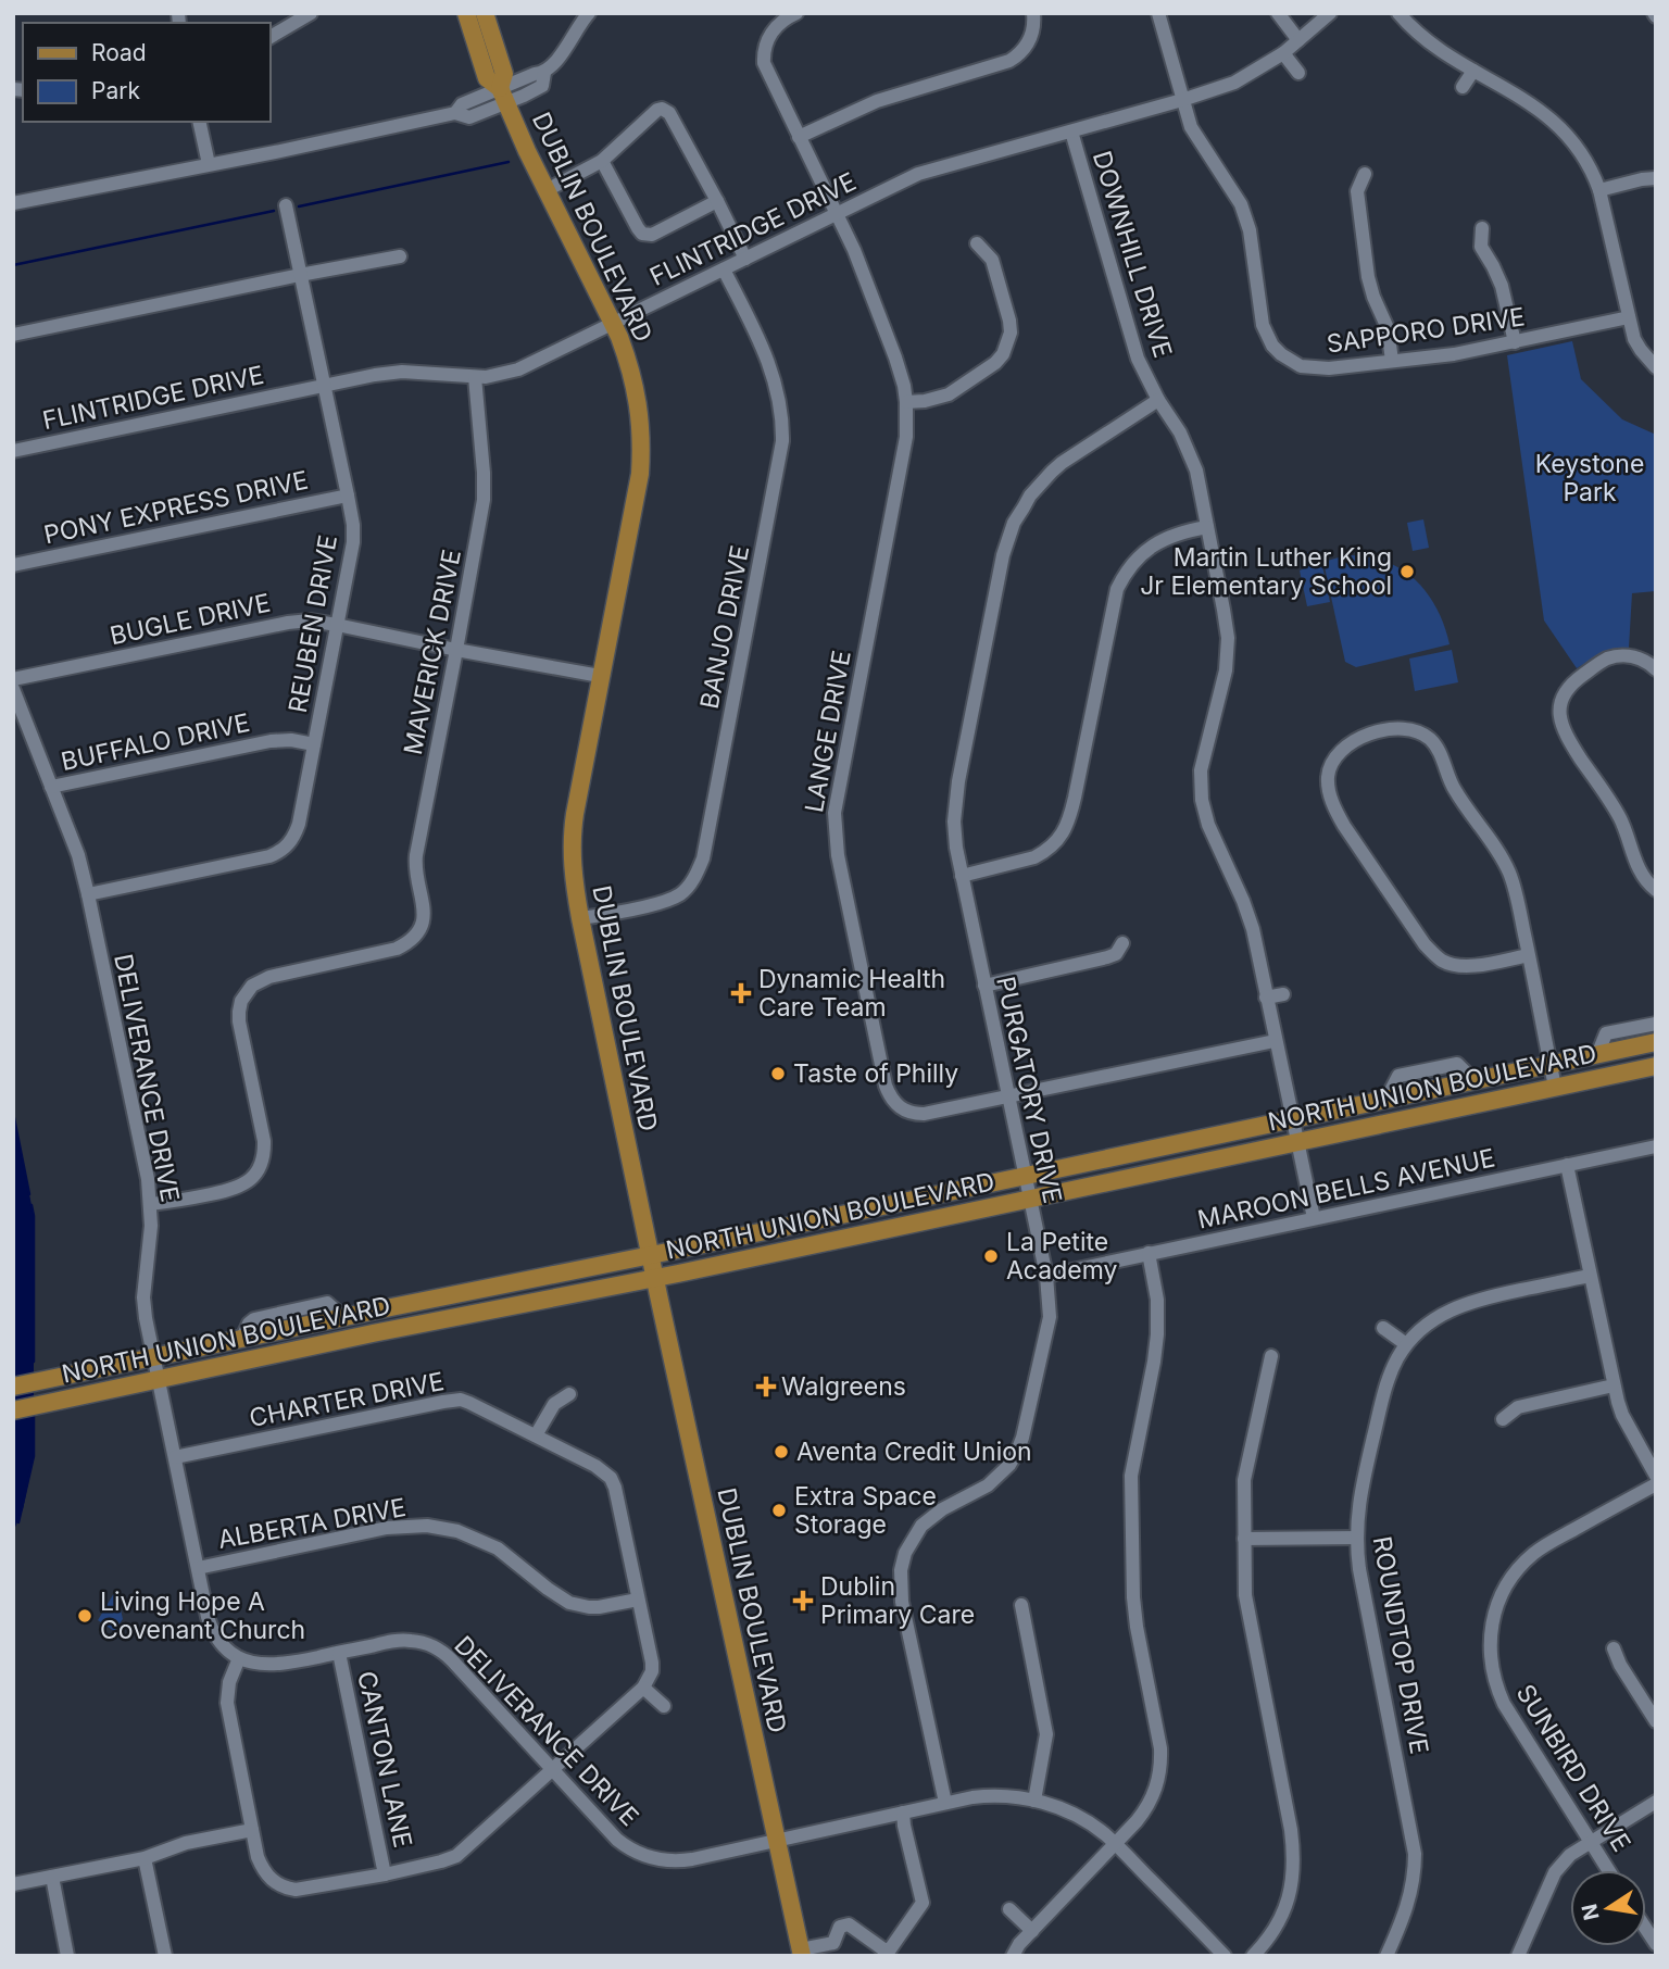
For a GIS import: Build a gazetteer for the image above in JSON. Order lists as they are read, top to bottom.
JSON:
{
  "streets": {
    "main road": ["DUBLIN BOULEVARD", "NORTH UNION BOULEVARD"],
    "street": [
      "FLINTRIDGE DRIVE",
      "DOWNHILL DRIVE",
      "SAPPORO DRIVE",
      "PONY EXPRESS DRIVE",
      "BUGLE DRIVE",
      "REUBEN DRIVE",
      "BANJO DRIVE",
      "MAVERICK DRIVE",
      "LANGE DRIVE",
      "BUFFALO DRIVE",
      "DELIVERANCE DRIVE",
      "PURGATORY DRIVE",
      "MAROON BELLS AVENUE",
      "CHARTER DRIVE",
      "ALBERTA DRIVE",
      "ROUNDTOP DRIVE",
      "CANTON LANE",
      "SUNBIRD DRIVE"
    ]
  },
  "crossings": [
    ["DUBLIN BOULEVARD", "FLINTRIDGE DRIVE"],
    ["DUBLIN BOULEVARD", "BUGLE DRIVE"],
    ["DUBLIN BOULEVARD", "BANJO DRIVE"],
    ["DUBLIN BOULEVARD", "DELIVERANCE DRIVE"],
    ["DUBLIN BOULEVARD", "NORTH UNION BOULEVARD"],
    ["FLINTRIDGE DRIVE", "DOWNHILL DRIVE"],
    ["FLINTRIDGE DRIVE", "SAPPORO DRIVE"],
    ["FLINTRIDGE DRIVE", "REUBEN DRIVE"],
    ["FLINTRIDGE DRIVE", "BANJO DRIVE"],
    ["FLINTRIDGE DRIVE", "MAVERICK DRIVE"],
    ["FLINTRIDGE DRIVE", "LANGE DRIVE"],
    ["DOWNHILL DRIVE", "LANGE DRIVE"],
    ["DOWNHILL DRIVE", "NORTH UNION BOULEVARD"],
    ["DOWNHILL DRIVE", "PURGATORY DRIVE"],
    ["DOWNHILL DRIVE", "MAROON BELLS AVENUE"],
    ["PONY EXPRESS DRIVE", "REUBEN DRIVE"],
    ["BUGLE DRIVE", "REUBEN DRIVE"],
    ["BUGLE DRIVE", "MAVERICK DRIVE"],
    ["REUBEN DRIVE", "BUFFALO DRIVE"],
    ["REUBEN DRIVE", "DELIVERANCE DRIVE"],
    ["MAVERICK DRIVE", "DELIVERANCE DRIVE"],
    ["LANGE DRIVE", "PURGATORY DRIVE"],
    ["BUFFALO DRIVE", "DELIVERANCE DRIVE"],
    ["DELIVERANCE DRIVE", "NORTH UNION BOULEVARD"],
    ["DELIVERANCE DRIVE", "PURGATORY DRIVE"],
    ["DELIVERANCE DRIVE", "CHARTER DRIVE"],
    ["DELIVERANCE DRIVE", "ALBERTA DRIVE"],
    ["DELIVERANCE DRIVE", "CANTON LANE"],
    ["NORTH UNION BOULEVARD", "PURGATORY DRIVE"],
    ["PURGATORY DRIVE", "MAROON BELLS AVENUE"],
    ["CHARTER DRIVE", "ALBERTA DRIVE"]
  ],
  "parks": ["Keystone Park"],
  "places": {
    "other": [
      "Martin Luther King Jr Elementary School",
      "Taste of Philly",
      "La Petite Academy",
      "Aventa Credit Union",
      "Extra Space Storage",
      "Living Hope A Covenant Church"
    ],
    "health": ["Dynamic Health Care Team", "Walgreens", "Dublin Primary Care"]
  },
  "legend": ["Road", "Park"],
  "north": "left"
}
